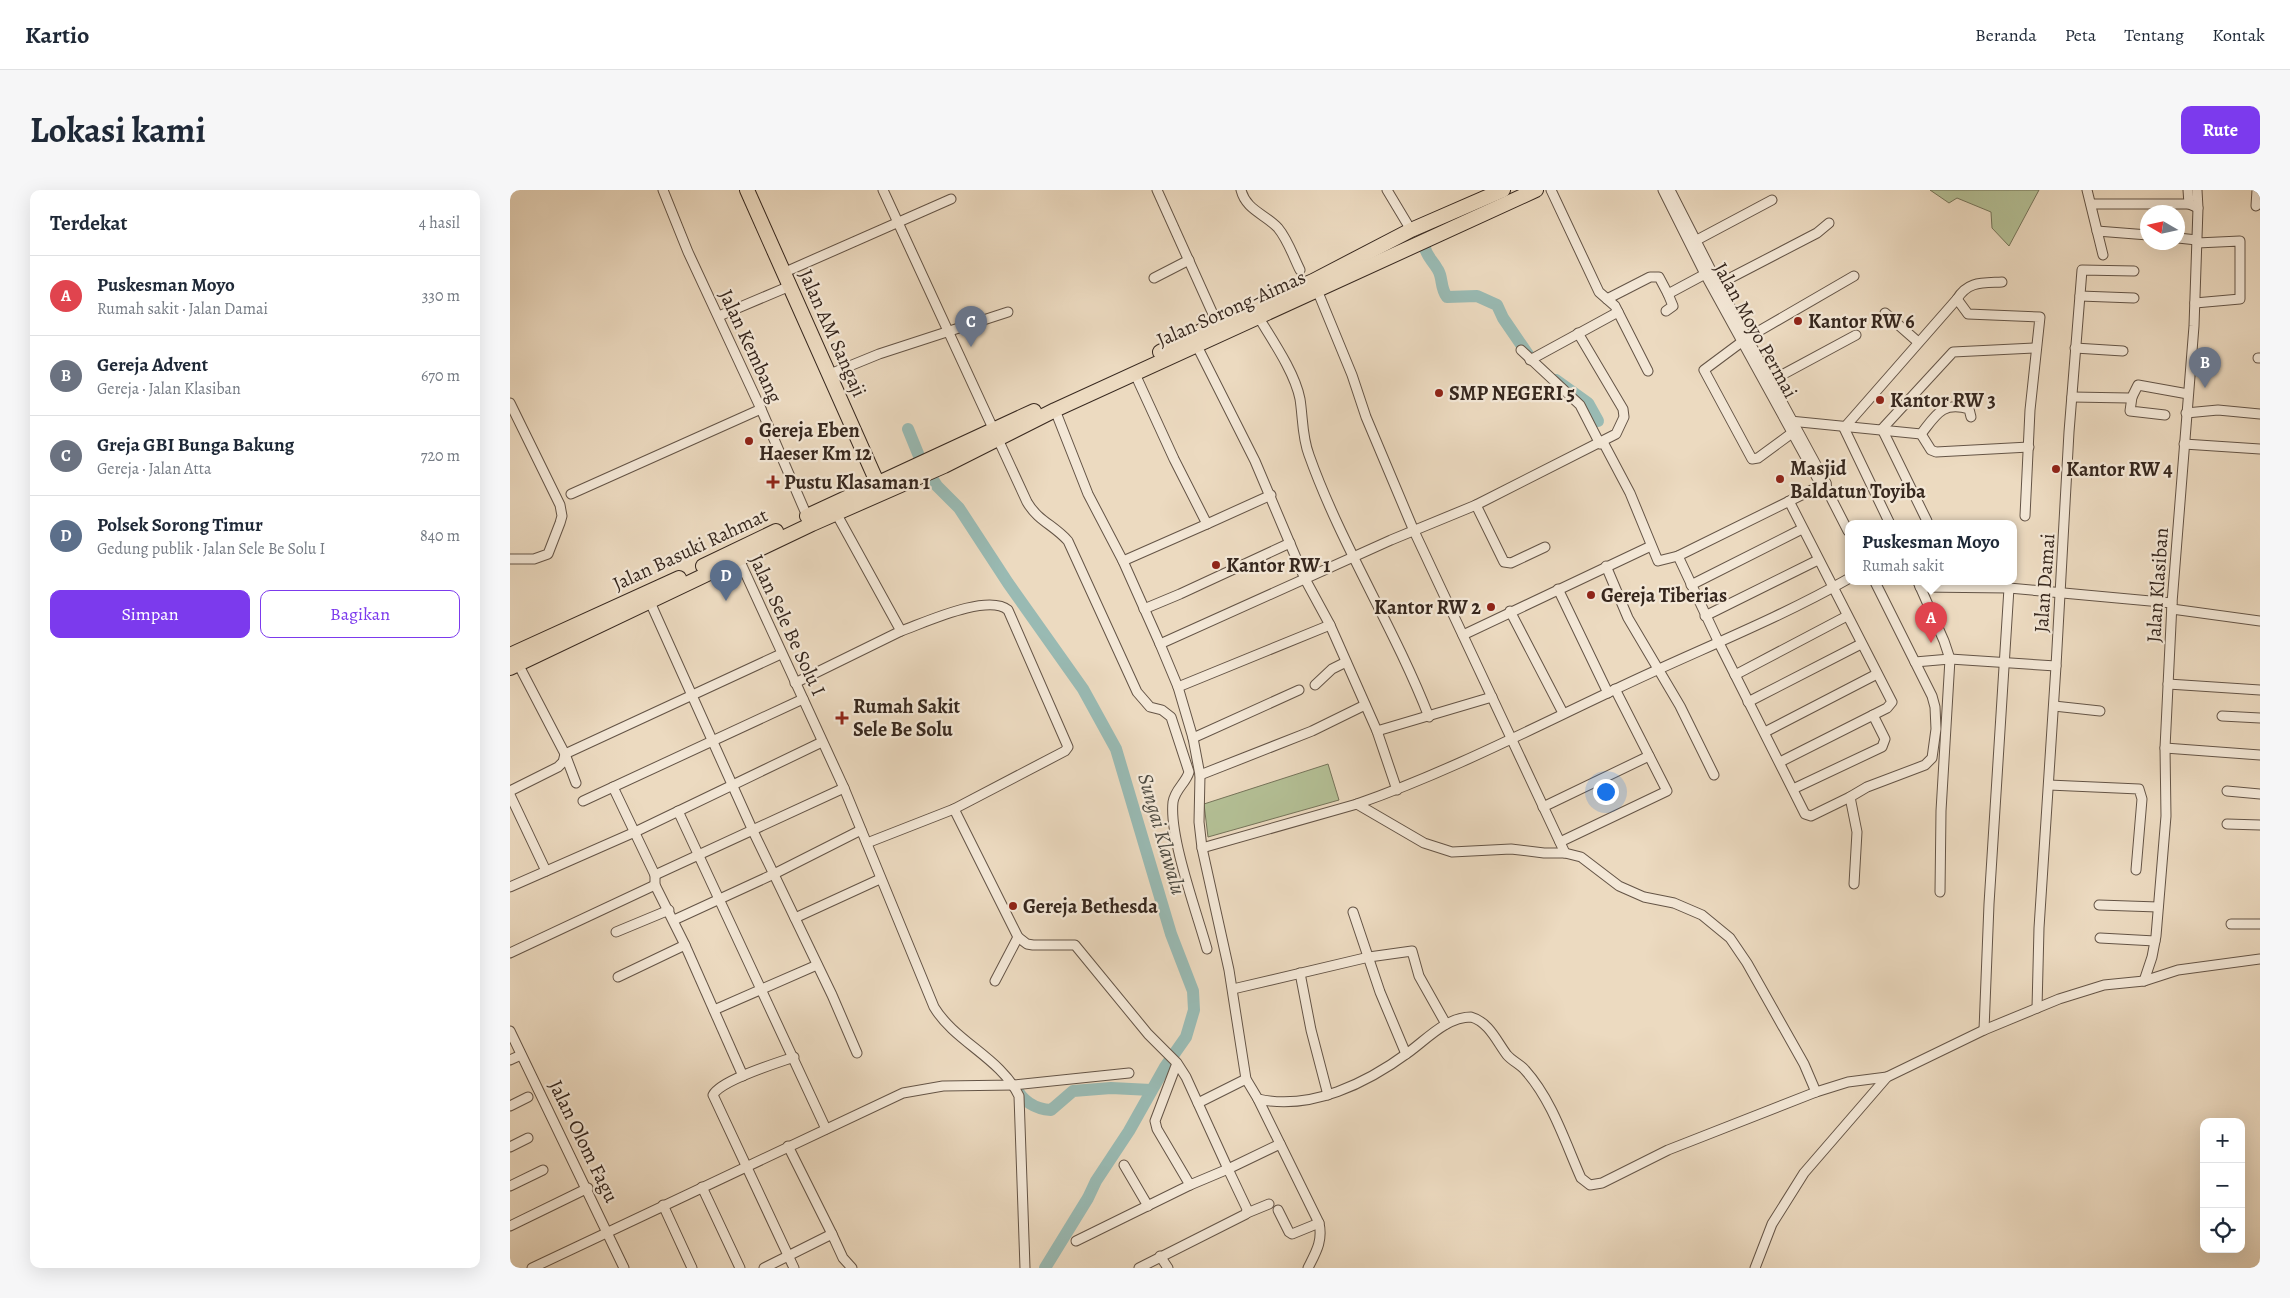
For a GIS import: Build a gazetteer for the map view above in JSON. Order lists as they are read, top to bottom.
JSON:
{
  "streets": {
    "highway": ["Jalan Sorong-Aimas", "Jalan AM Sangaji", "Jalan Basuki Rahmat"],
    "street": [
      "Jalan Moyo Permai",
      "Jalan Kembang",
      "Jalan Damai",
      "Jalan Klasiban",
      "Jalan Sele Be Solu I",
      "Jalan Olom Fagu"
    ]
  },
  "crossings": [
    ["Jalan Sorong-Aimas", "Jalan Basuki Rahmat"],
    ["Jalan AM Sangaji", "Jalan Basuki Rahmat"],
    ["Jalan Kembang", "Jalan Basuki Rahmat"],
    ["Jalan Basuki Rahmat", "Jalan Sele Be Solu I"]
  ],
  "water": ["Sungai Klawalu"],
  "places": {
    "other": [
      "Kantor RW 6",
      "SMP NEGERI 5",
      "Kantor RW 3",
      "Gereja Eben Haeser Km 12",
      "Kantor RW 4",
      "Masjid Baldatun Toyiba",
      "Kantor RW 1",
      "Gereja Tiberias",
      "Kantor RW 2",
      "Gereja Bethesda"
    ],
    "health": ["Pustu Klasaman 1", "Rumah Sakit Sele Be Solu"]
  },
  "north": "left",
  "page": {
    "header": "Kartio",
    "nav": [
      "Beranda",
      "Peta",
      "Tentang",
      "Kontak"
    ],
    "title": "Lokasi kami",
    "buttons": [
      "Rute",
      ["Simpan", "Bagikan"]
    ],
    "heading": ["Terdekat", "4 hasil"],
    "list": [
      {
        "mark": "A",
        "name": "Puskesman Moyo",
        "note": "Rumah sakit · Jalan Damai",
        "value": "330 m"
      },
      {
        "mark": "B",
        "name": "Gereja Advent",
        "note": "Gereja · Jalan Klasiban",
        "value": "670 m"
      },
      {
        "mark": "C",
        "name": "Greja GBI Bunga Bakung",
        "note": "Gereja · Jalan Atta",
        "value": "720 m"
      },
      {
        "mark": "D",
        "name": "Polsek Sorong Timur",
        "note": "Gedung publik · Jalan Sele Be Solu I",
        "value": "840 m"
      }
    ],
    "pins": [
      "C",
      "B",
      "D",
      "A"
    ],
    "popup": ["Puskesman Moyo", "Rumah sakit"],
    "map_buttons": ["+", "−"]
  }
}
